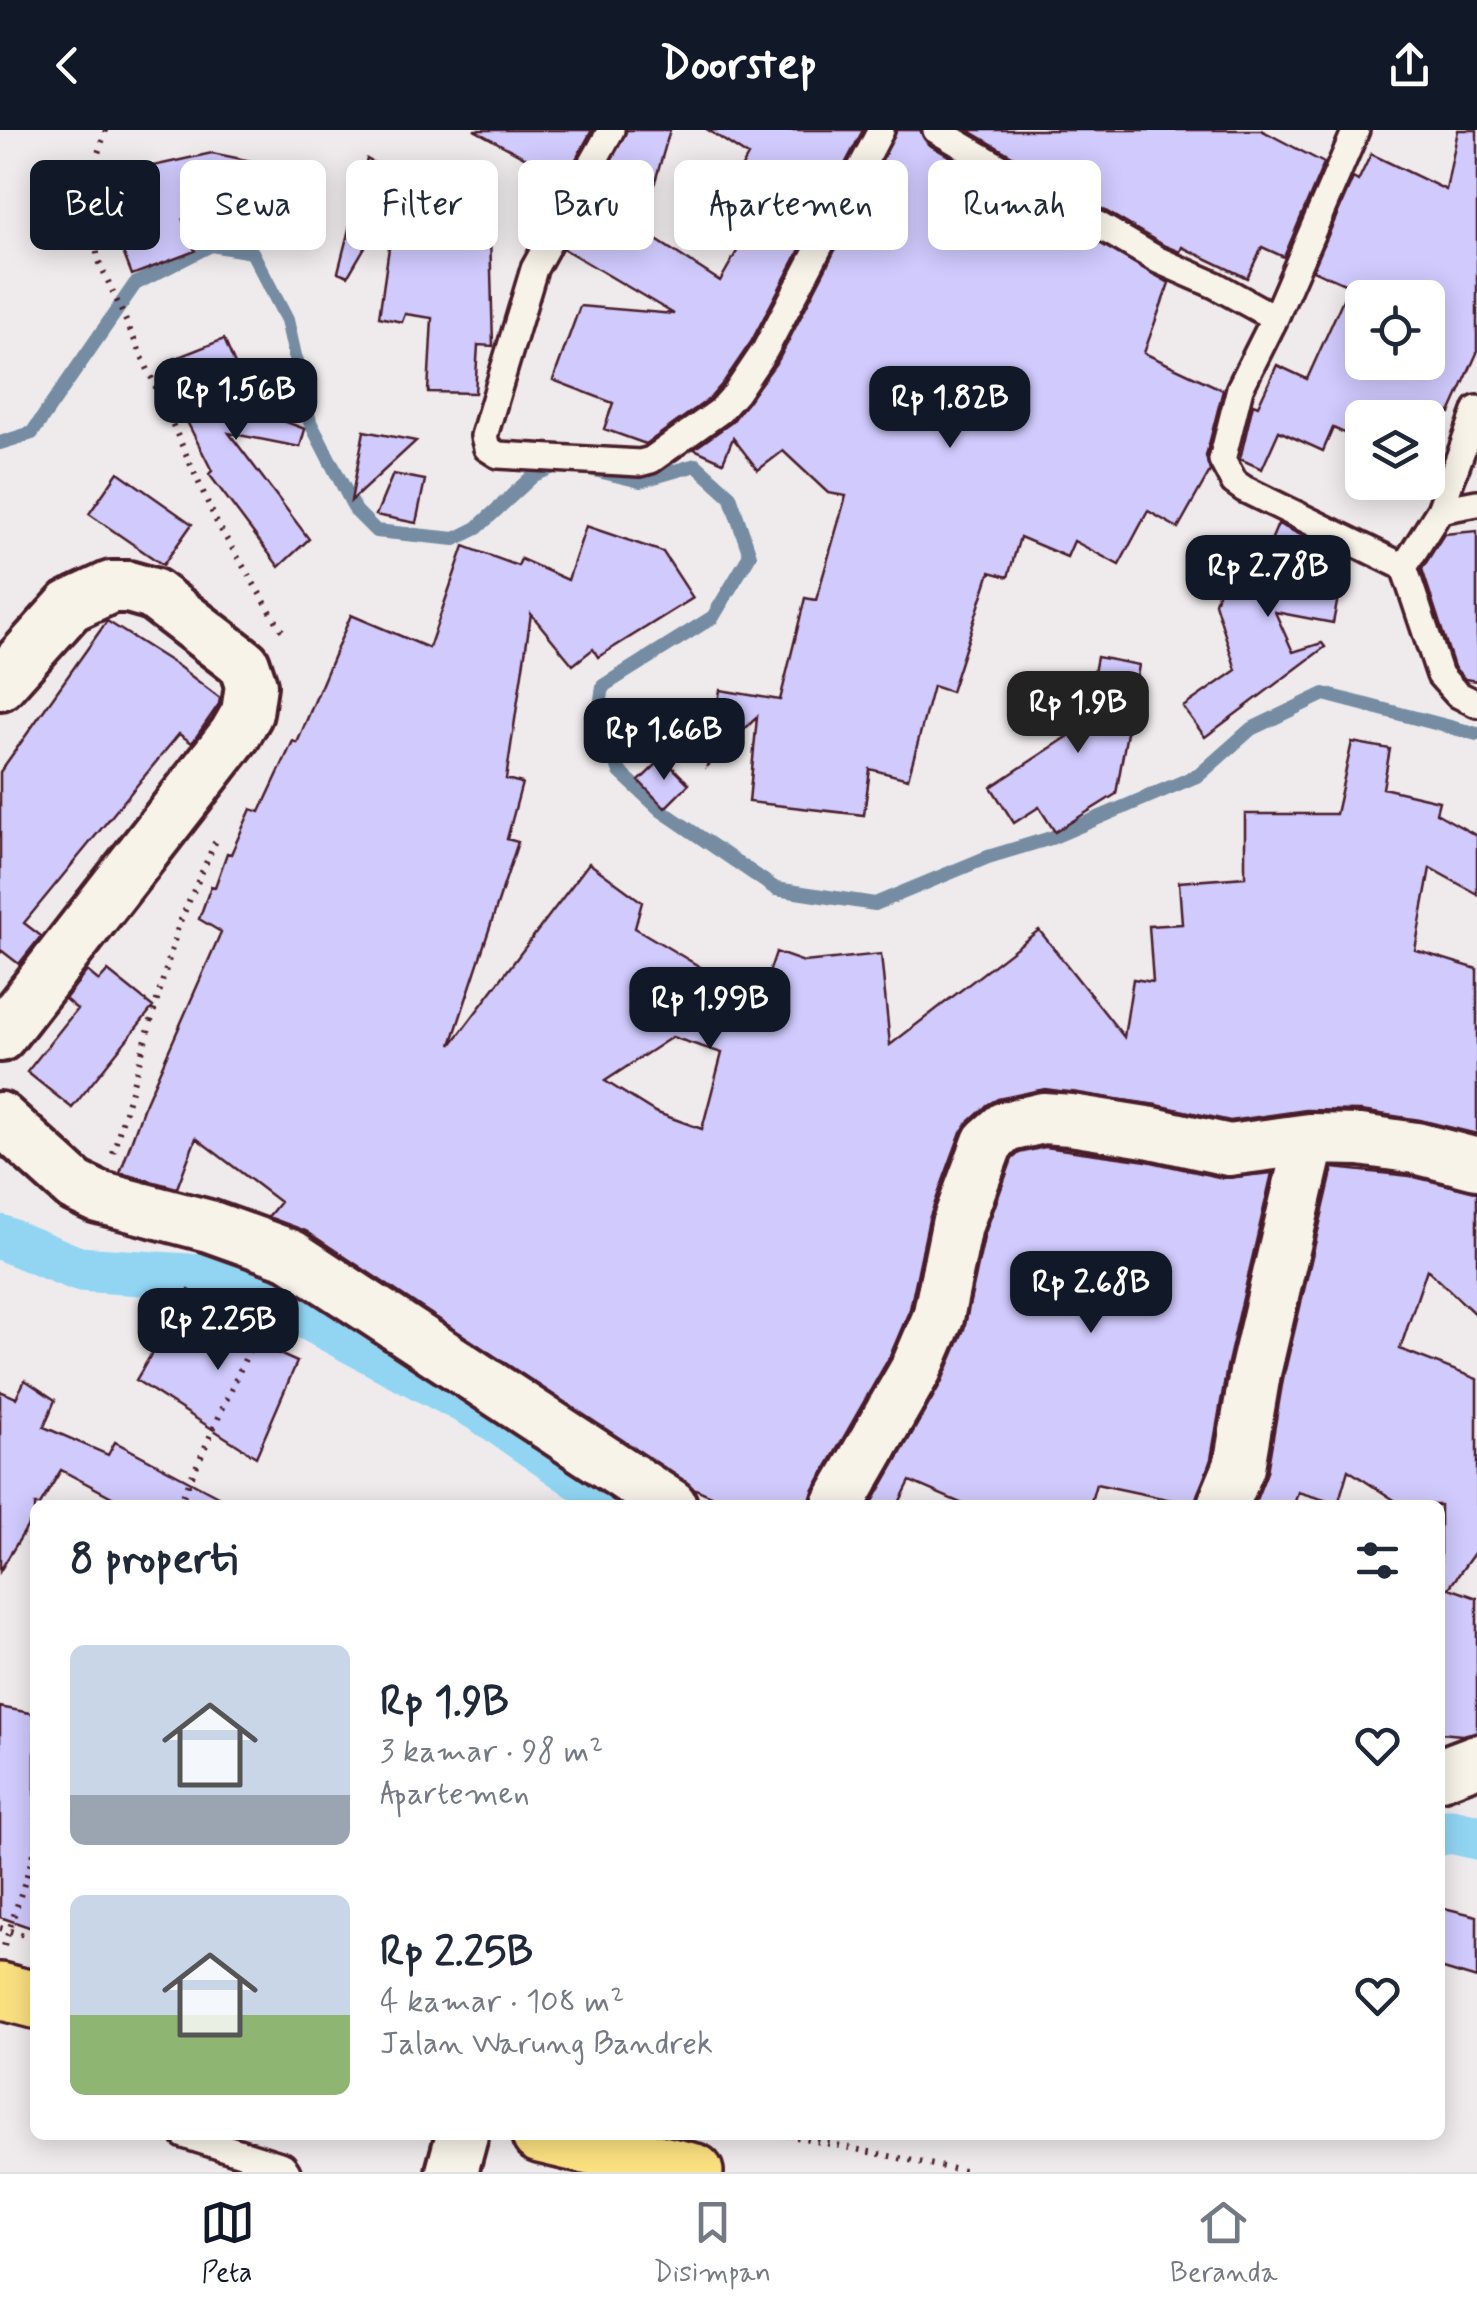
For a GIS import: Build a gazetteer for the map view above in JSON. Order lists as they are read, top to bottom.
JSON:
{
  "page": {
    "header": "Doorstep",
    "chip": [
      "Beli",
      "Sewa",
      "Filter",
      "Baru",
      "Apartemen",
      "Rumah"
    ],
    "price": [
      "Rp 1.56B",
      "Rp 1.82B",
      "Rp 2.78B",
      "Rp 1.9B",
      "Rp 1.66B",
      "Rp 1.99B",
      "Rp 2.68B",
      "Rp 2.25B"
    ],
    "heading": "8 properti",
    "list": [
      {
        "name": "Rp 1.9B",
        "note": "3 kamar · 98 m² · Apartemen"
      },
      {
        "name": "Rp 2.25B",
        "note": "4 kamar · 108 m² · Jalan Warung Bandrek"
      }
    ],
    "tabs": ["Peta", "Disimpan", "Beranda"]
  }
}
